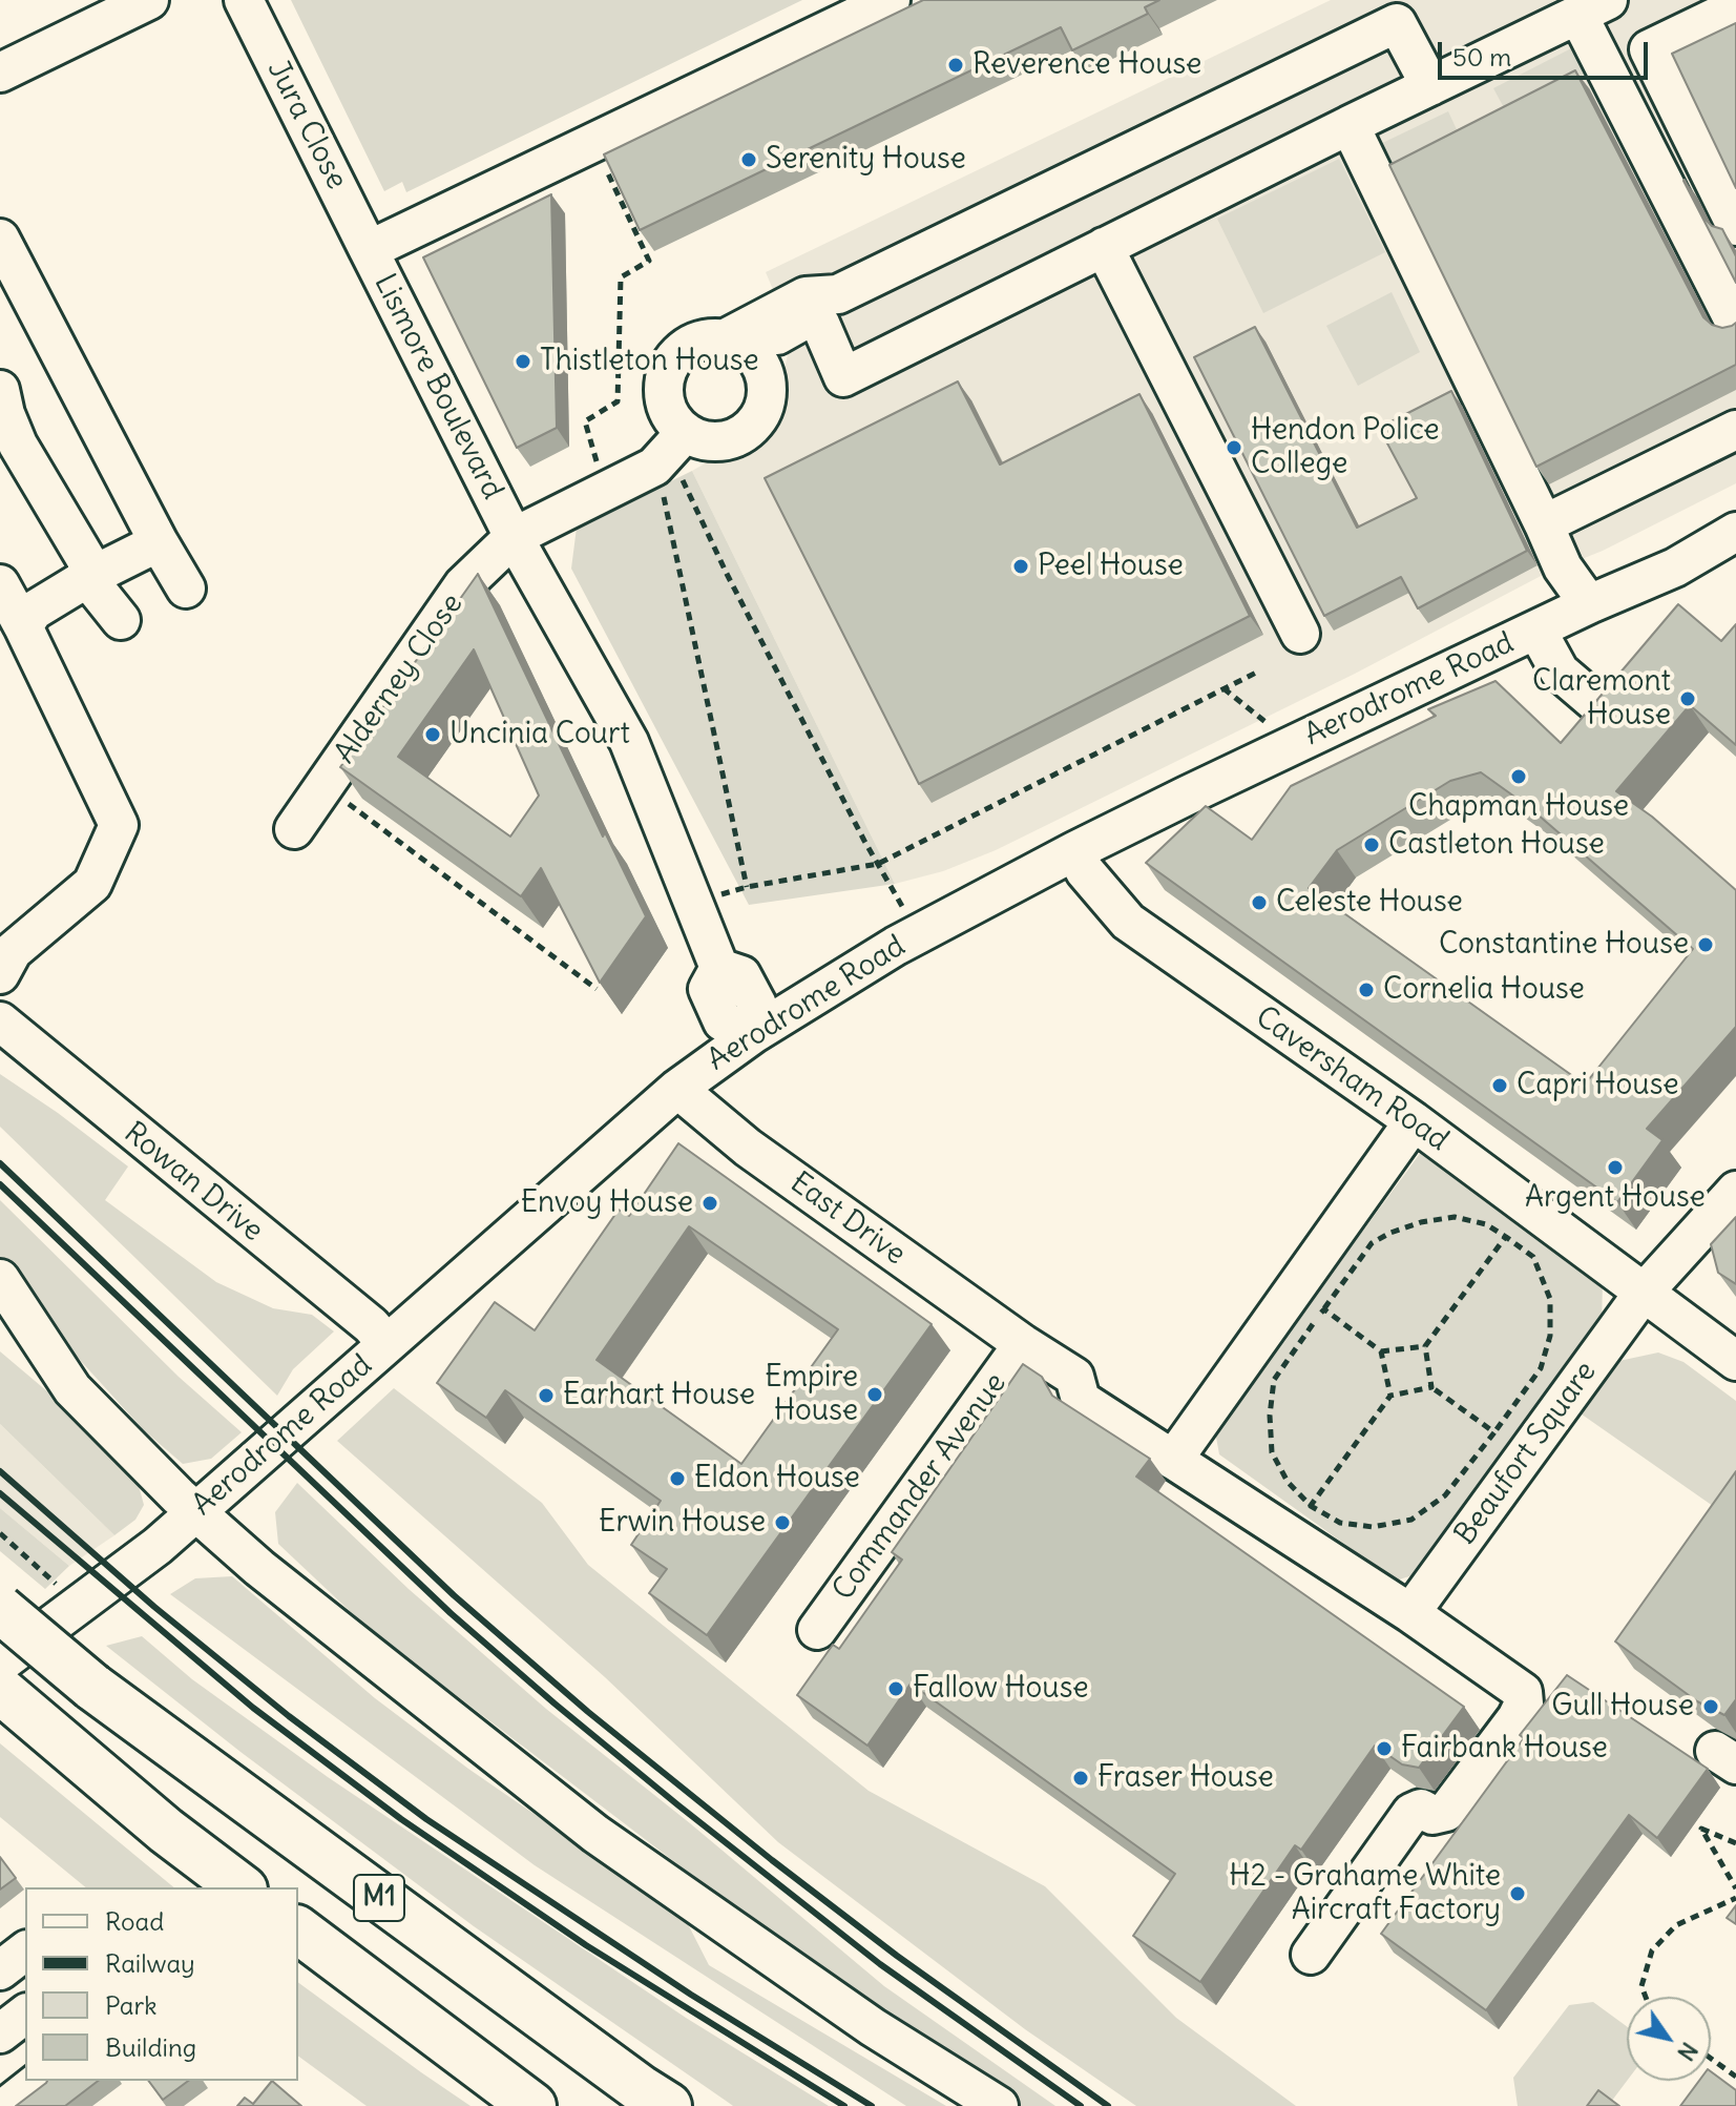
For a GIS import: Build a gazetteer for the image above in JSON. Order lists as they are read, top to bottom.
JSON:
{
  "streets": {
    "highway": ["M1"],
    "street": [
      "Jura Close",
      "Lismore Boulevard",
      "Alderney Close",
      "Aerodrome Road",
      "Caversham Road",
      "Rowan Drive",
      "East Drive",
      "Beaufort Square",
      "Commander Avenue"
    ]
  },
  "crossings": [
    ["Jura Close", "Lismore Boulevard"],
    ["Lismore Boulevard", "Alderney Close"],
    ["Lismore Boulevard", "Aerodrome Road"],
    ["Aerodrome Road", "Caversham Road"],
    ["Aerodrome Road", "Rowan Drive"],
    ["Aerodrome Road", "East Drive"],
    ["Caversham Road", "Beaufort Square"],
    ["East Drive", "Beaufort Square"],
    ["East Drive", "Commander Avenue"]
  ],
  "places": [
    "Reverence House",
    "Serenity House",
    "Thistleton House",
    "Hendon Police College",
    "Peel House",
    "Claremont House",
    "Uncinia Court",
    "Chapman House",
    "Castleton House",
    "Celeste House",
    "Constantine House",
    "Cornelia House",
    "Capri House",
    "Argent House",
    "Envoy House",
    "Empire House",
    "Earhart House",
    "Eldon House",
    "Erwin House",
    "Fallow House",
    "Gull House",
    "Fairbank House",
    "Fraser House",
    "H2 - Grahame White Aircraft Factory"
  ],
  "legend": [
    "Road",
    "Railway",
    "Park",
    "Building"
  ],
  "scale_bar": "50 m",
  "north": "bottom right"
}
